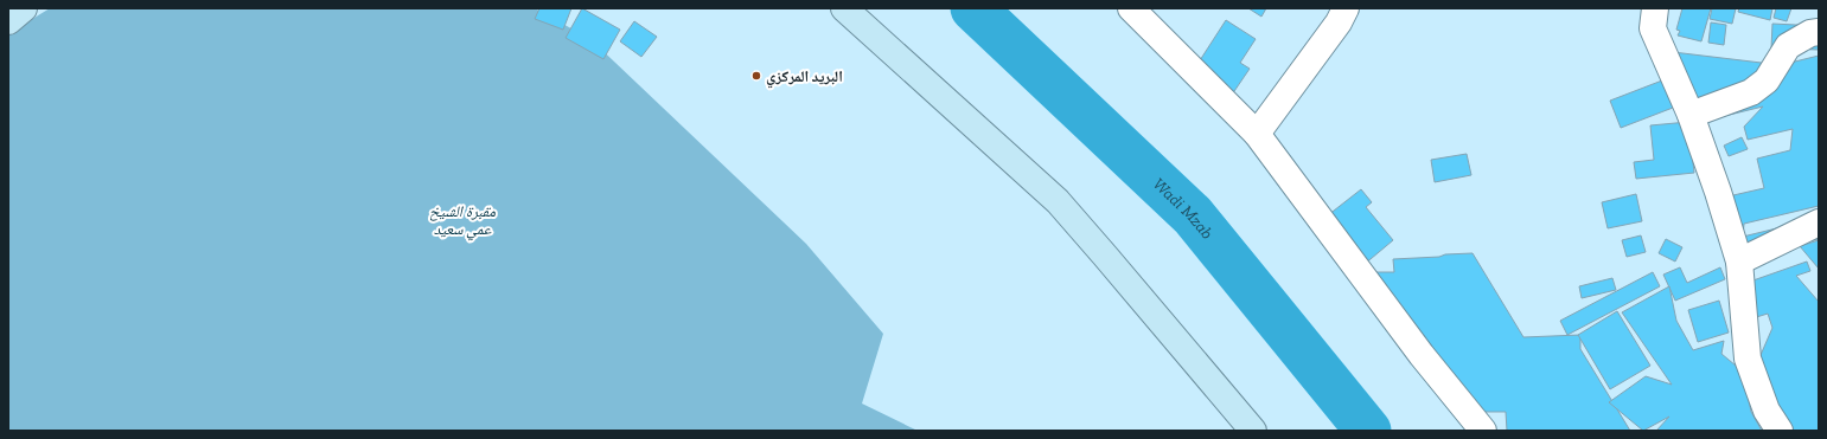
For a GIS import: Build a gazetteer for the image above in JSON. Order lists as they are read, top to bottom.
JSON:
{
  "water": ["Wadi Mzab"],
  "parks": ["مقبرة الشيخ عمي سعيد"],
  "places": ["البريد المركزي"]
}
